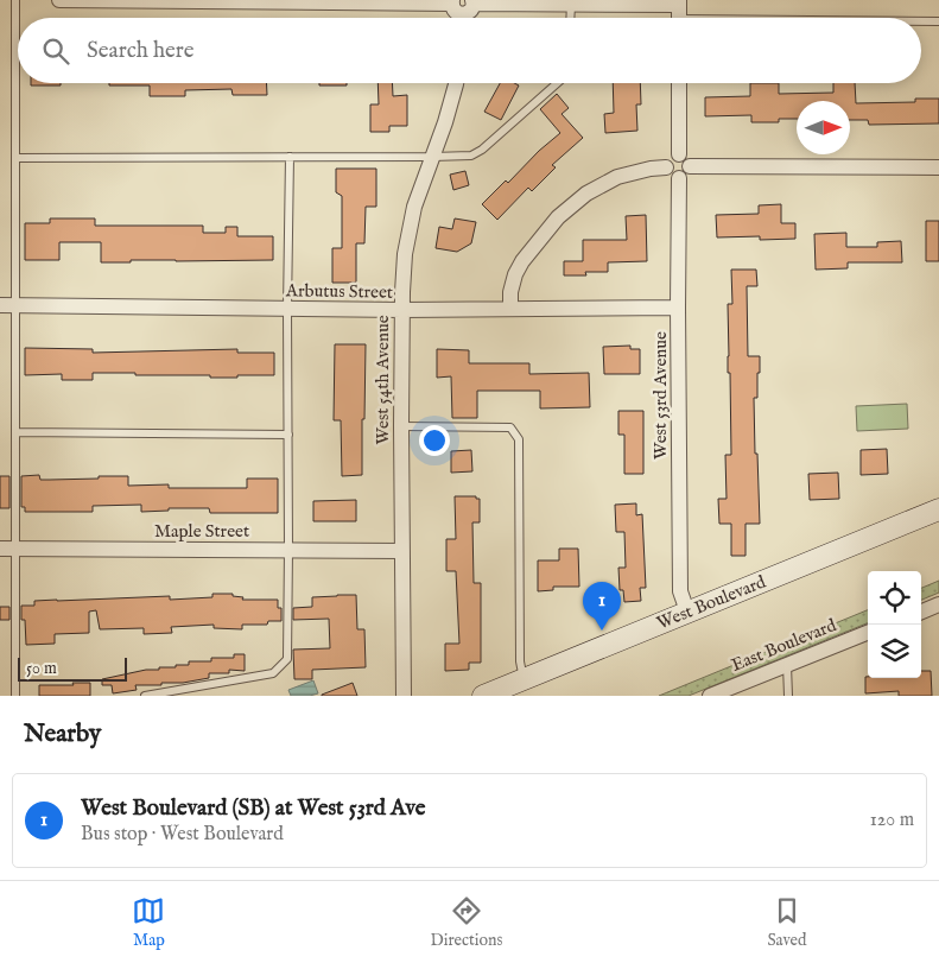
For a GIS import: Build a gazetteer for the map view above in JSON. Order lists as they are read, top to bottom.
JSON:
{
  "streets": {
    "street": [
      "Arbutus Street",
      "West 54th Avenue",
      "West 53rd Avenue",
      "Maple Street",
      "West Boulevard",
      "East Boulevard"
    ]
  },
  "crossings": [
    ["Arbutus Street", "West 54th Avenue"],
    ["Arbutus Street", "West 53rd Avenue"],
    ["West 54th Avenue", "Maple Street"],
    ["West 53rd Avenue", "West Boulevard"]
  ],
  "scale_bar": "50 m",
  "north": "right",
  "page": {
    "search": "Search here",
    "pins": "1",
    "scale": "50 m",
    "heading": "Nearby",
    "list": [
      {
        "mark": "1",
        "name": "West Boulevard (SB) at West 53rd Ave",
        "note": "Bus stop · West Boulevard",
        "value": "120 m"
      }
    ],
    "nav": ["Map", "Directions", "Saved"]
  }
}
